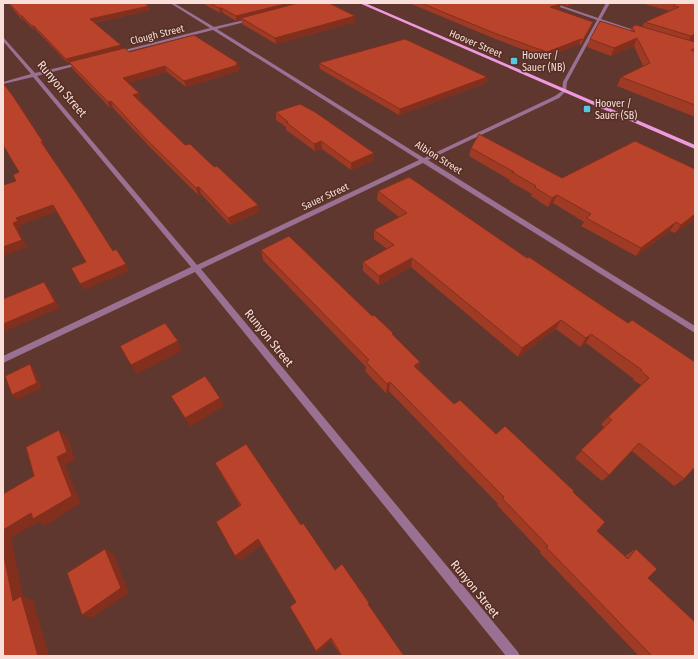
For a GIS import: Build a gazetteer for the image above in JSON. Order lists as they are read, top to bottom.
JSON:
{
  "streets": {
    "main road": ["Hoover Street"],
    "street": [
      "Clough Street",
      "Runyon Street",
      "Albion Street",
      "Sauer Street"
    ]
  },
  "crossings": [
    ["Clough Street", "Albion Street"],
    ["Hoover Street", "Sauer Street"],
    ["Runyon Street", "Sauer Street"],
    ["Albion Street", "Sauer Street"]
  ],
  "places": {
    "transit": ["Hoover / Sauer (NB)", "Hoover / Sauer (SB)"]
  }
}
